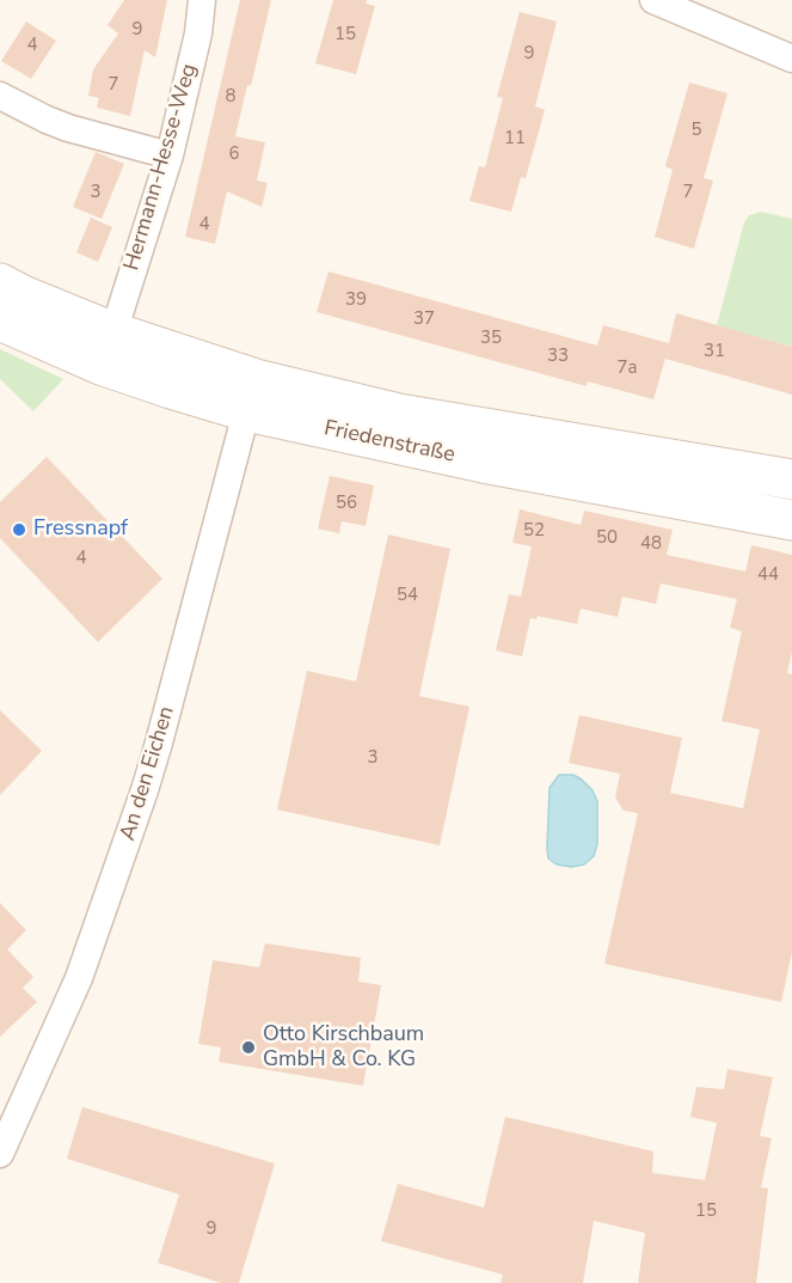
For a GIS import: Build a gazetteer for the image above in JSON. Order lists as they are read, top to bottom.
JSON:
{
  "streets": {
    "main road": ["Friedenstraße"],
    "street": ["Hermann-Hesse-Weg", "An den Eichen"]
  },
  "crossings": [
    ["Hermann-Hesse-Weg", "Friedenstraße"],
    ["Friedenstraße", "An den Eichen"]
  ],
  "places": ["Fressnapf", "Otto Kirschbaum GmbH & Co. KG"],
  "house_numbers": [
    "9",
    "15",
    "4",
    "9",
    "7",
    "8",
    "5",
    "11",
    "6",
    "3",
    "7",
    "4",
    "39",
    "37",
    "35",
    "31",
    "33",
    "7a",
    "56",
    "52",
    "50",
    "48",
    "4",
    "44",
    "54",
    "3",
    "15",
    "9"
  ]
}
